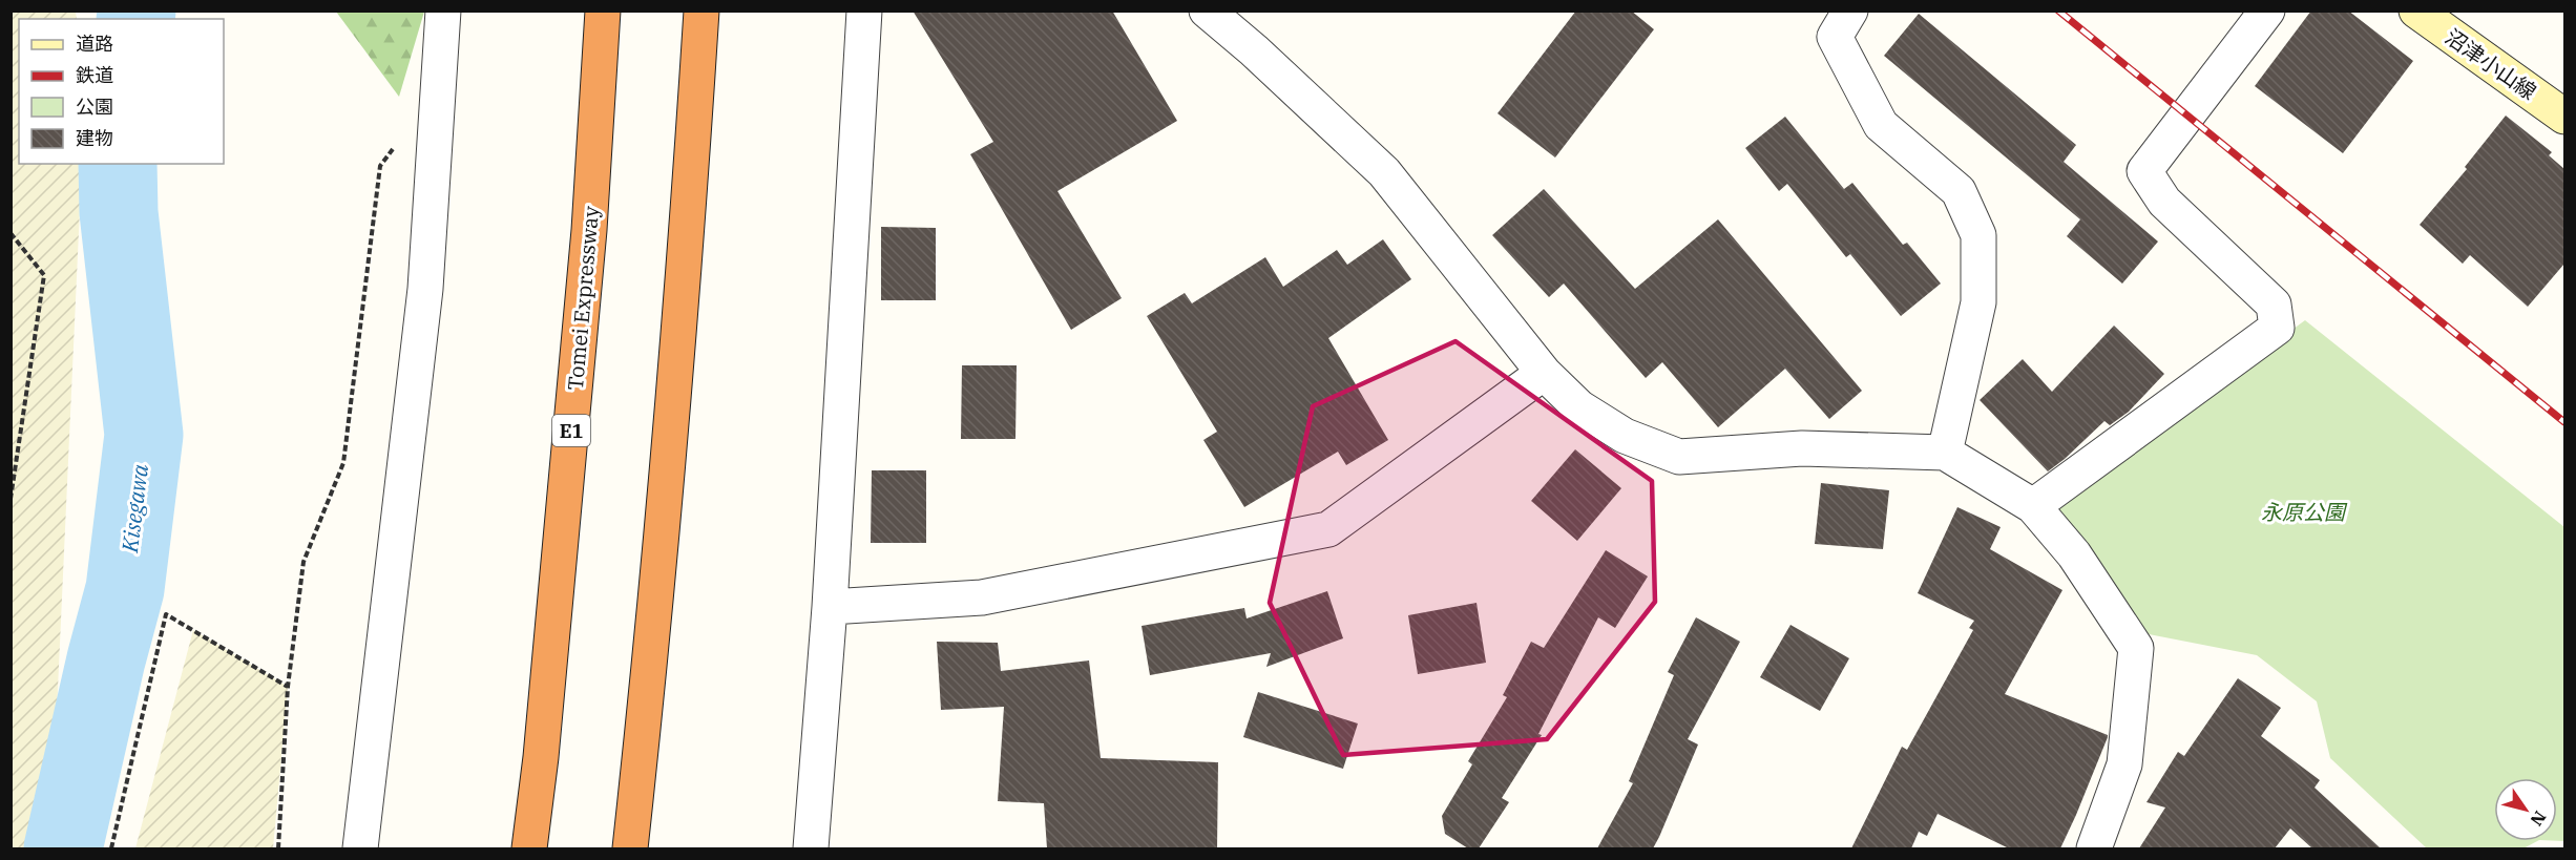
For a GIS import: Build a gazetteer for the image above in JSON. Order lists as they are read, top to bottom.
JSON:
{
  "streets": {
    "highway": ["Tomei Expressway", "E1"],
    "main road": ["沼津小山線"]
  },
  "water": ["Kisegawa"],
  "parks": ["永原公園"],
  "legend": [
    "道路",
    "鉄道",
    "公園",
    "建物"
  ],
  "north": "bottom right"
}
